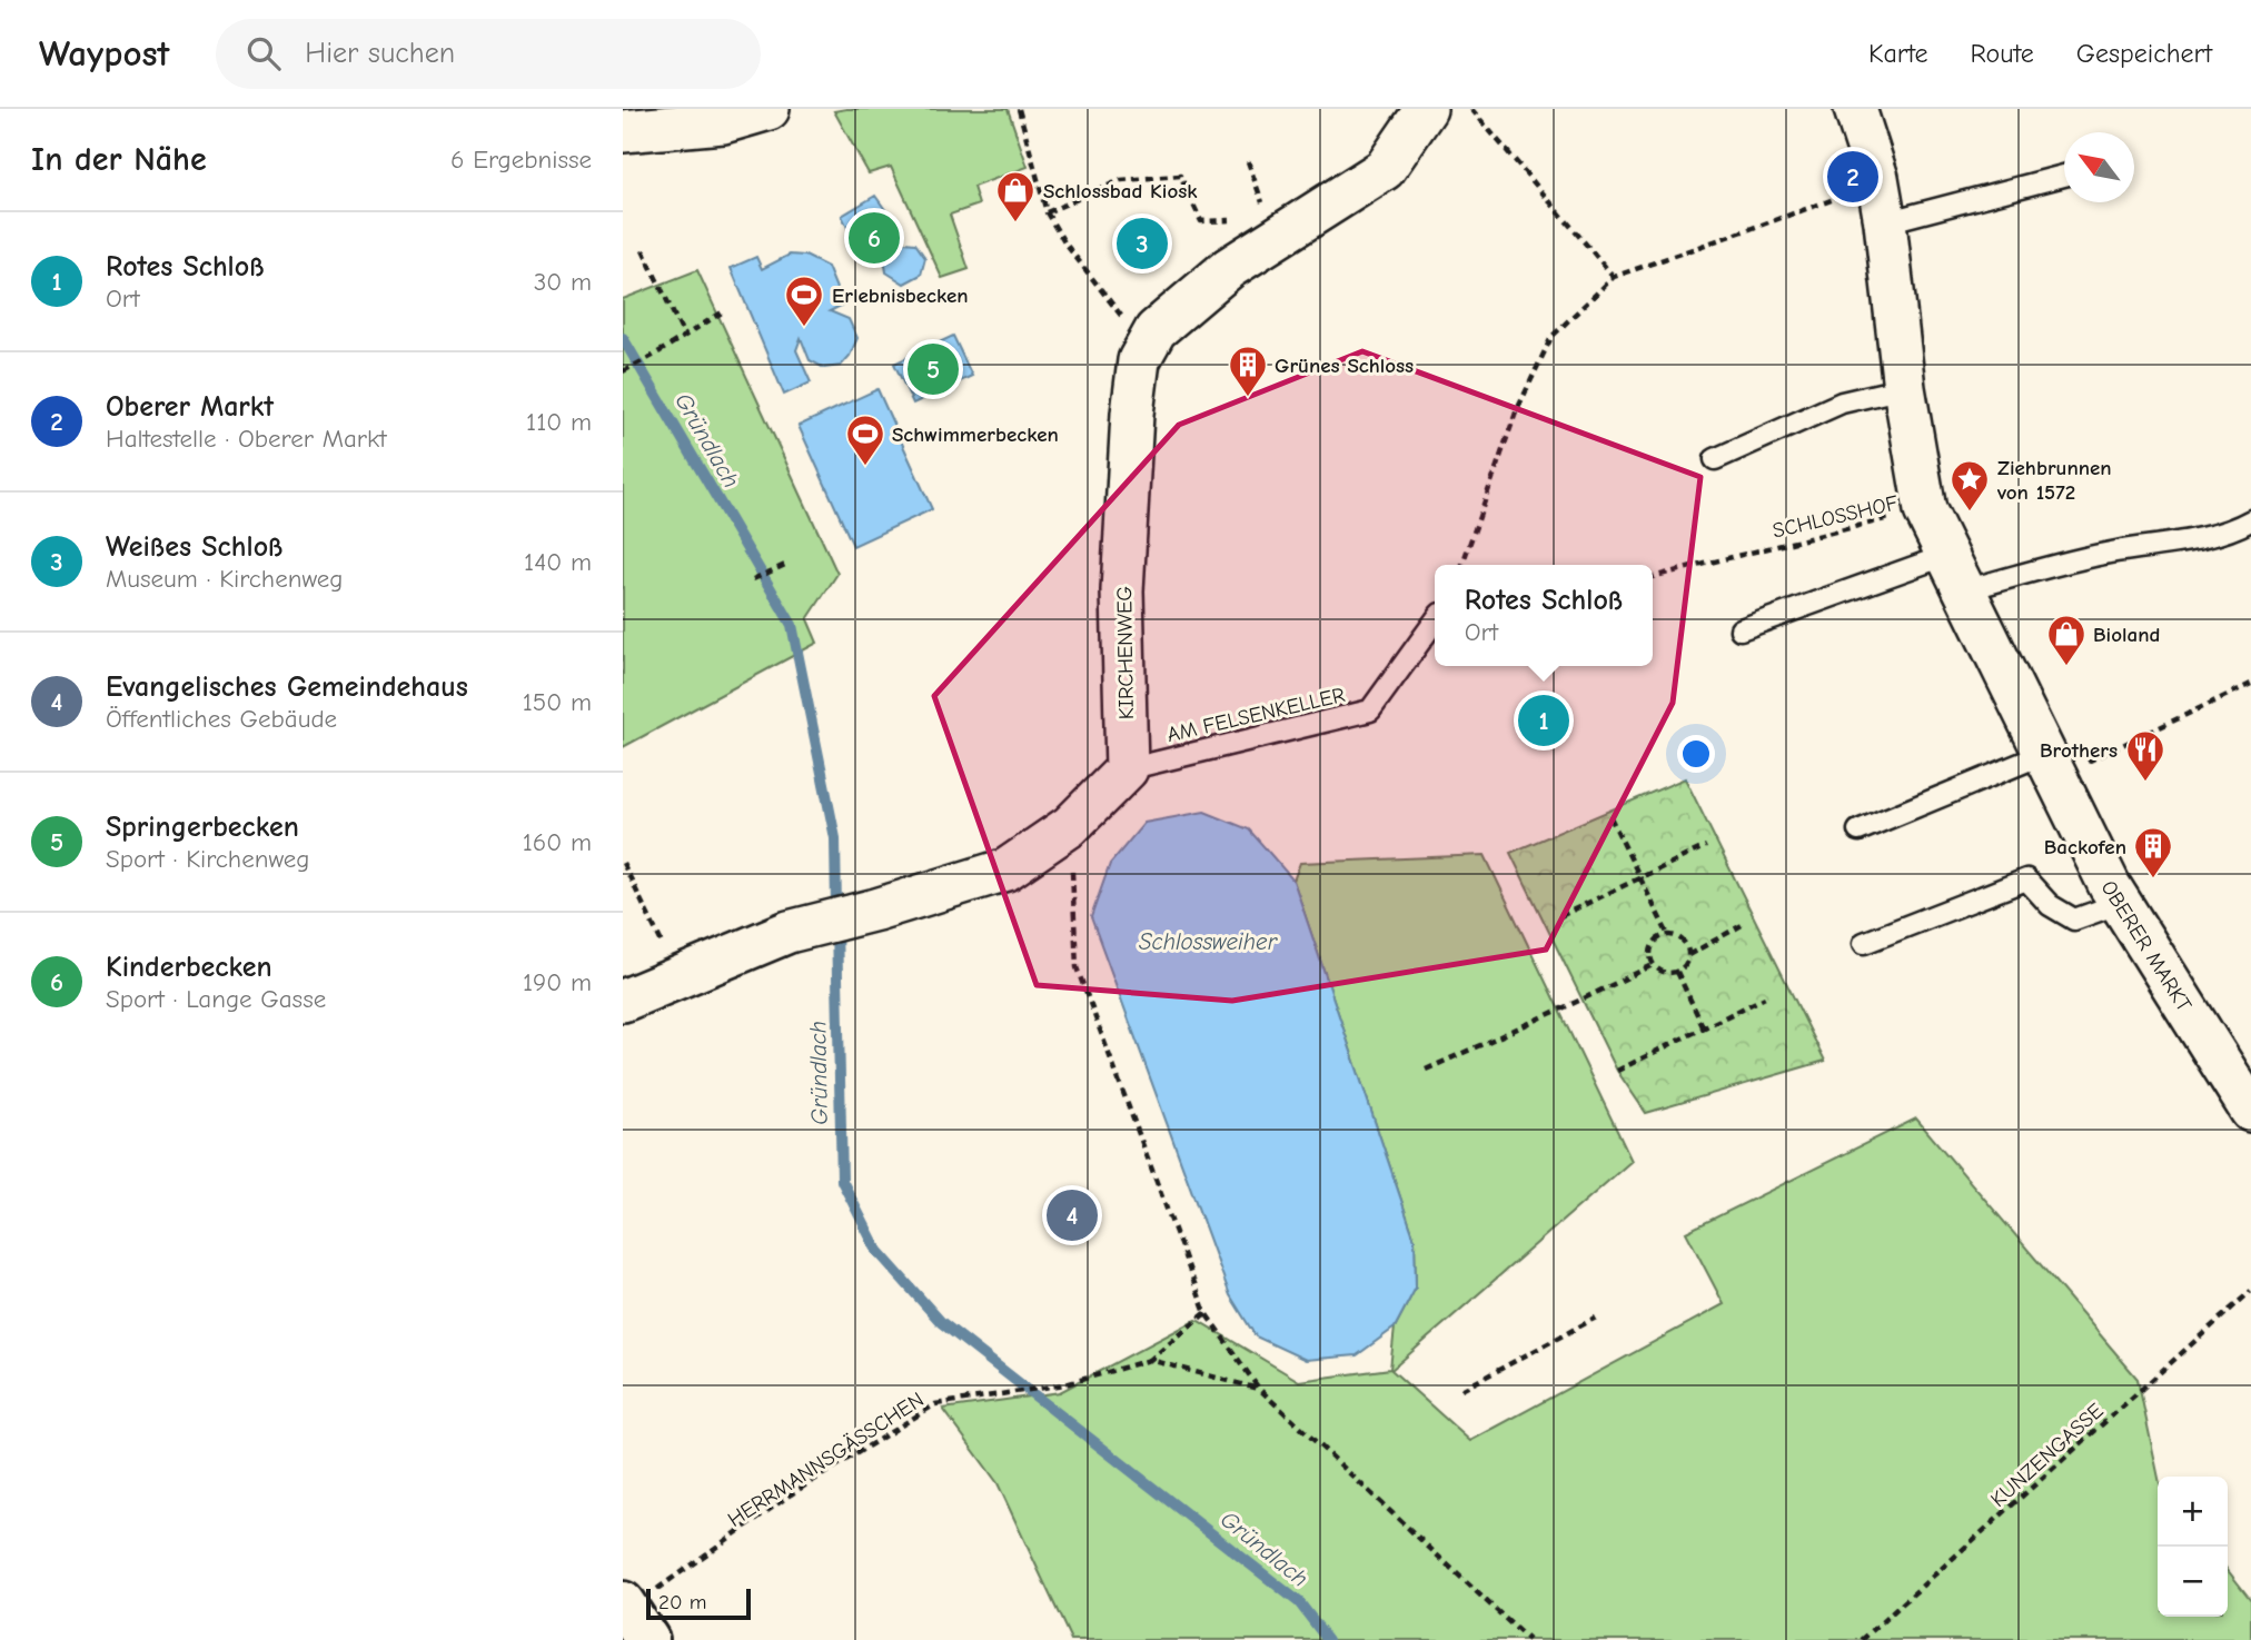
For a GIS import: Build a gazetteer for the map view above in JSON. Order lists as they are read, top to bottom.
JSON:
{
  "streets": {
    "street": ["KIRCHENWEG", "OBERER MARKT"],
    "lane": ["AM FELSENKELLER"],
    "path": ["SCHLOSSHOF", "KUNZENGASSE", "HERRMANNSGÄSSCHEN"]
  },
  "crossings": [
    ["SCHLOSSHOF", "OBERER MARKT"],
    ["KIRCHENWEG", "AM FELSENKELLER"]
  ],
  "water": ["Gründlach", "Schlossweiher"],
  "places": {
    "shop": ["Schlossbad Kiosk", "Bioland"],
    "sports": ["Erlebnisbecken", "Schwimmerbecken"],
    "building": ["Grünes Schloss", "Backofen"],
    "place": ["Ziehbrunnen von 1572"],
    "restaurant": ["Brothers"]
  },
  "scale_bar": "20 m",
  "north": "top left",
  "page": {
    "header": "Waypost",
    "search": "Hier suchen",
    "nav": ["Karte", "Route", "Gespeichert"],
    "heading": ["In der Nähe", "6 Ergebnisse"],
    "pins": [
      "2",
      "6",
      "3",
      "5",
      "1",
      "4"
    ],
    "list": [
      {
        "mark": "1",
        "name": "Rotes Schloß",
        "note": "Ort",
        "value": "30 m"
      },
      {
        "mark": "2",
        "name": "Oberer Markt",
        "note": "Haltestelle · Oberer Markt",
        "value": "110 m"
      },
      {
        "mark": "3",
        "name": "Weißes Schloß",
        "note": "Museum · Kirchenweg",
        "value": "140 m"
      },
      {
        "mark": "4",
        "name": "Evangelisches Gemeindehaus",
        "note": "Öffentliches Gebäude",
        "value": "150 m"
      },
      {
        "mark": "5",
        "name": "Springerbecken",
        "note": "Sport · Kirchenweg",
        "value": "160 m"
      },
      {
        "mark": "6",
        "name": "Kinderbecken",
        "note": "Sport · Lange Gasse",
        "value": "190 m"
      }
    ],
    "popup": ["Rotes Schloß", "Ort"],
    "map_buttons": ["+", "−"],
    "scale": "20 m"
  }
}
